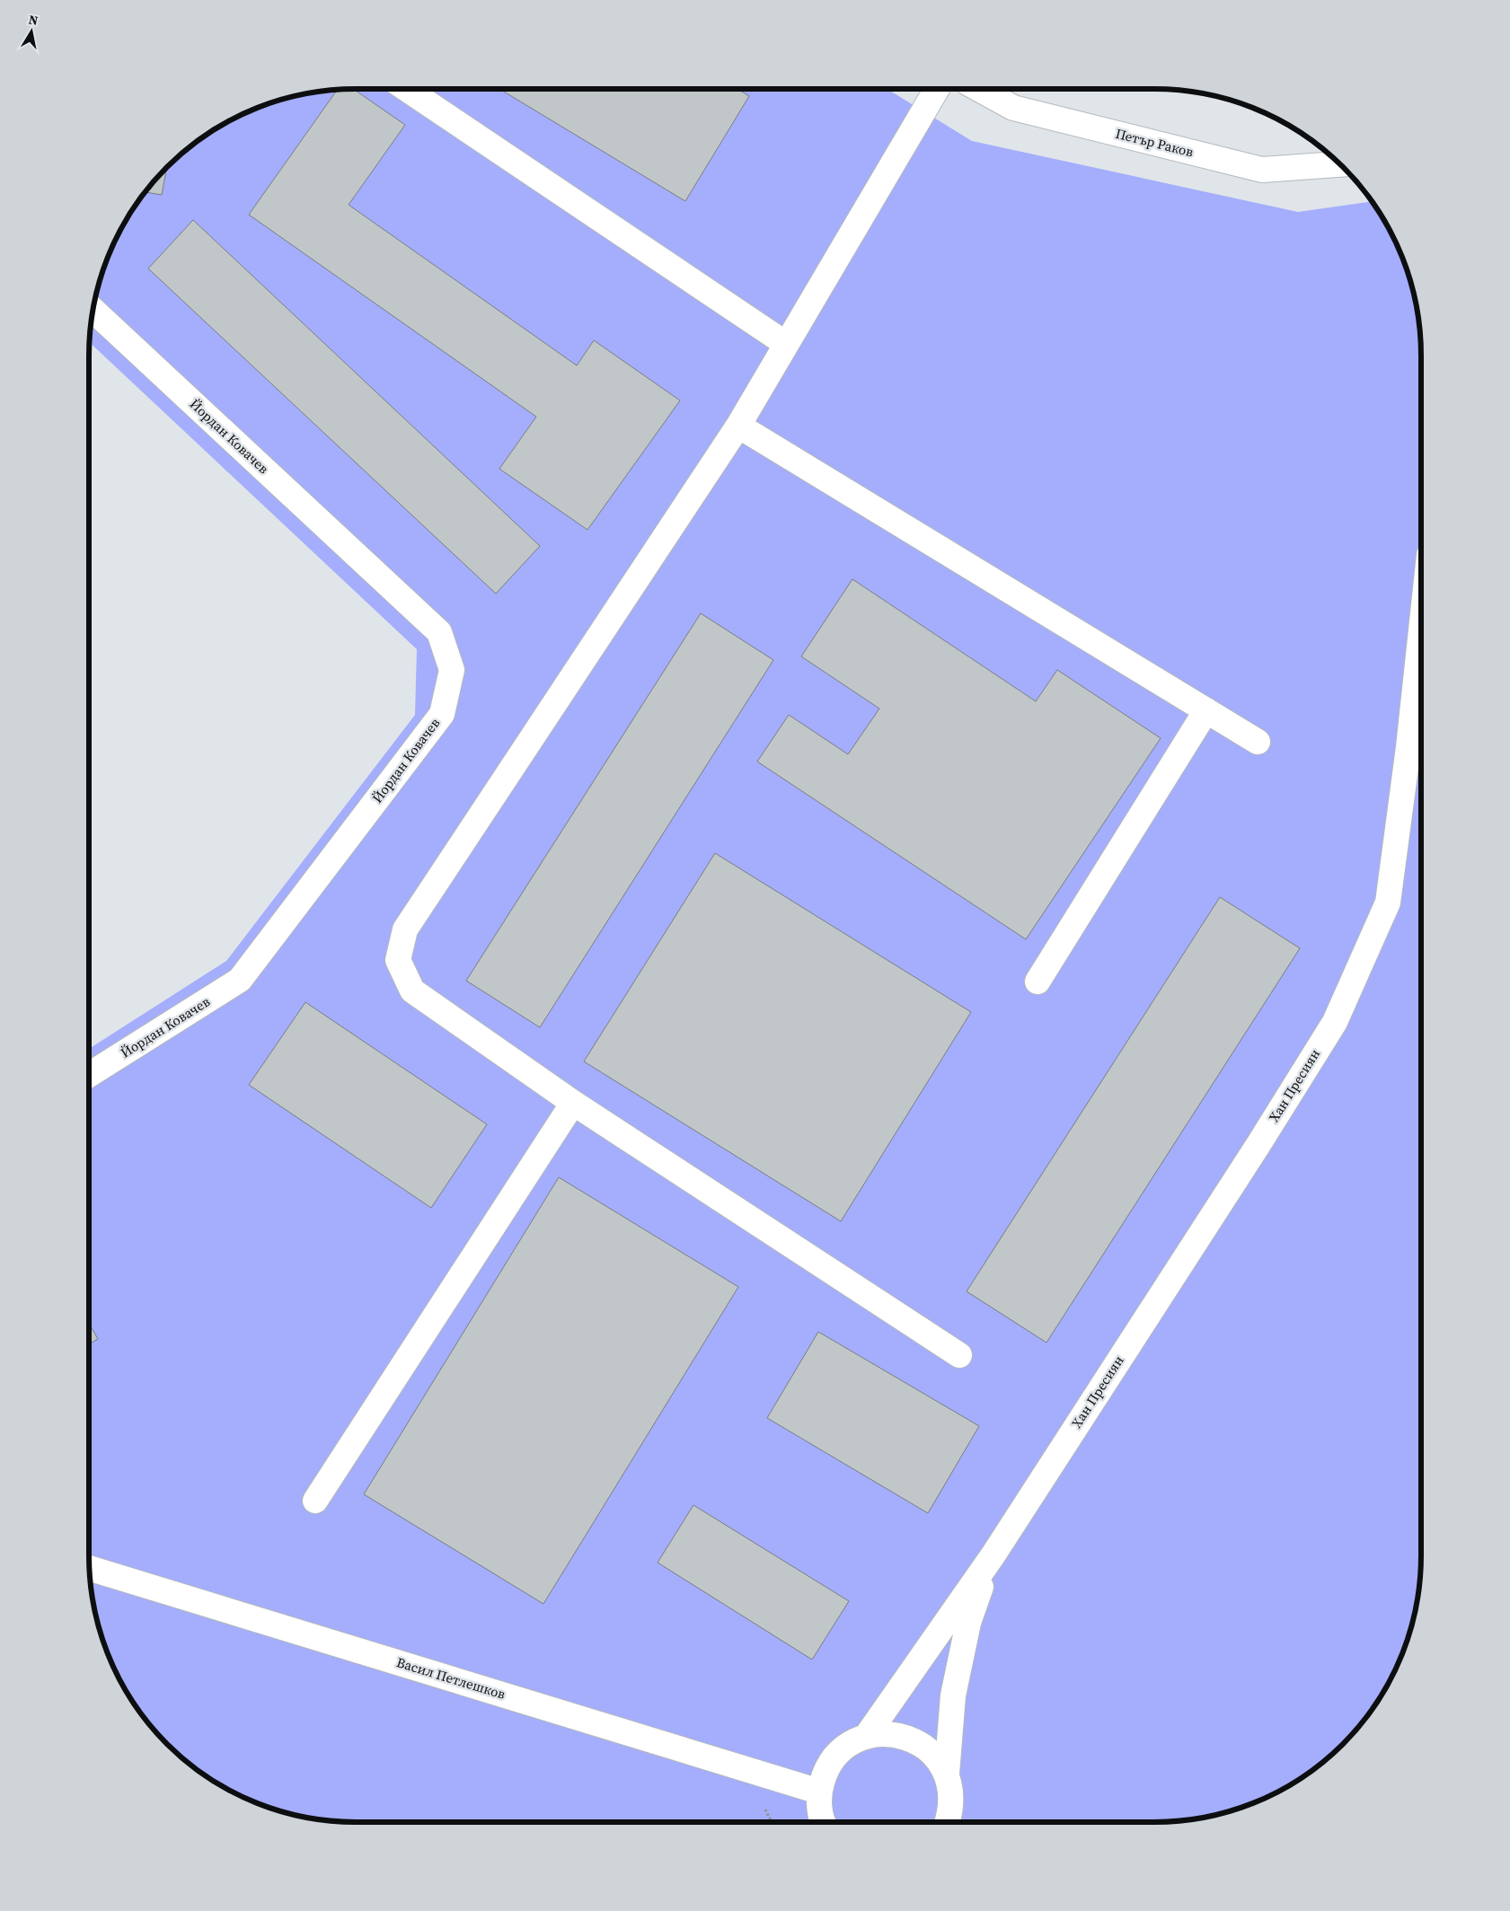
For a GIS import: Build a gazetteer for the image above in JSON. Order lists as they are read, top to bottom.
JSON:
{
  "streets": {
    "street": [
      "Петър Раков",
      "Йордан Ковачев",
      "Хан Пресиян",
      "Васил Петлешков"
    ]
  },
  "north": "top"
}
